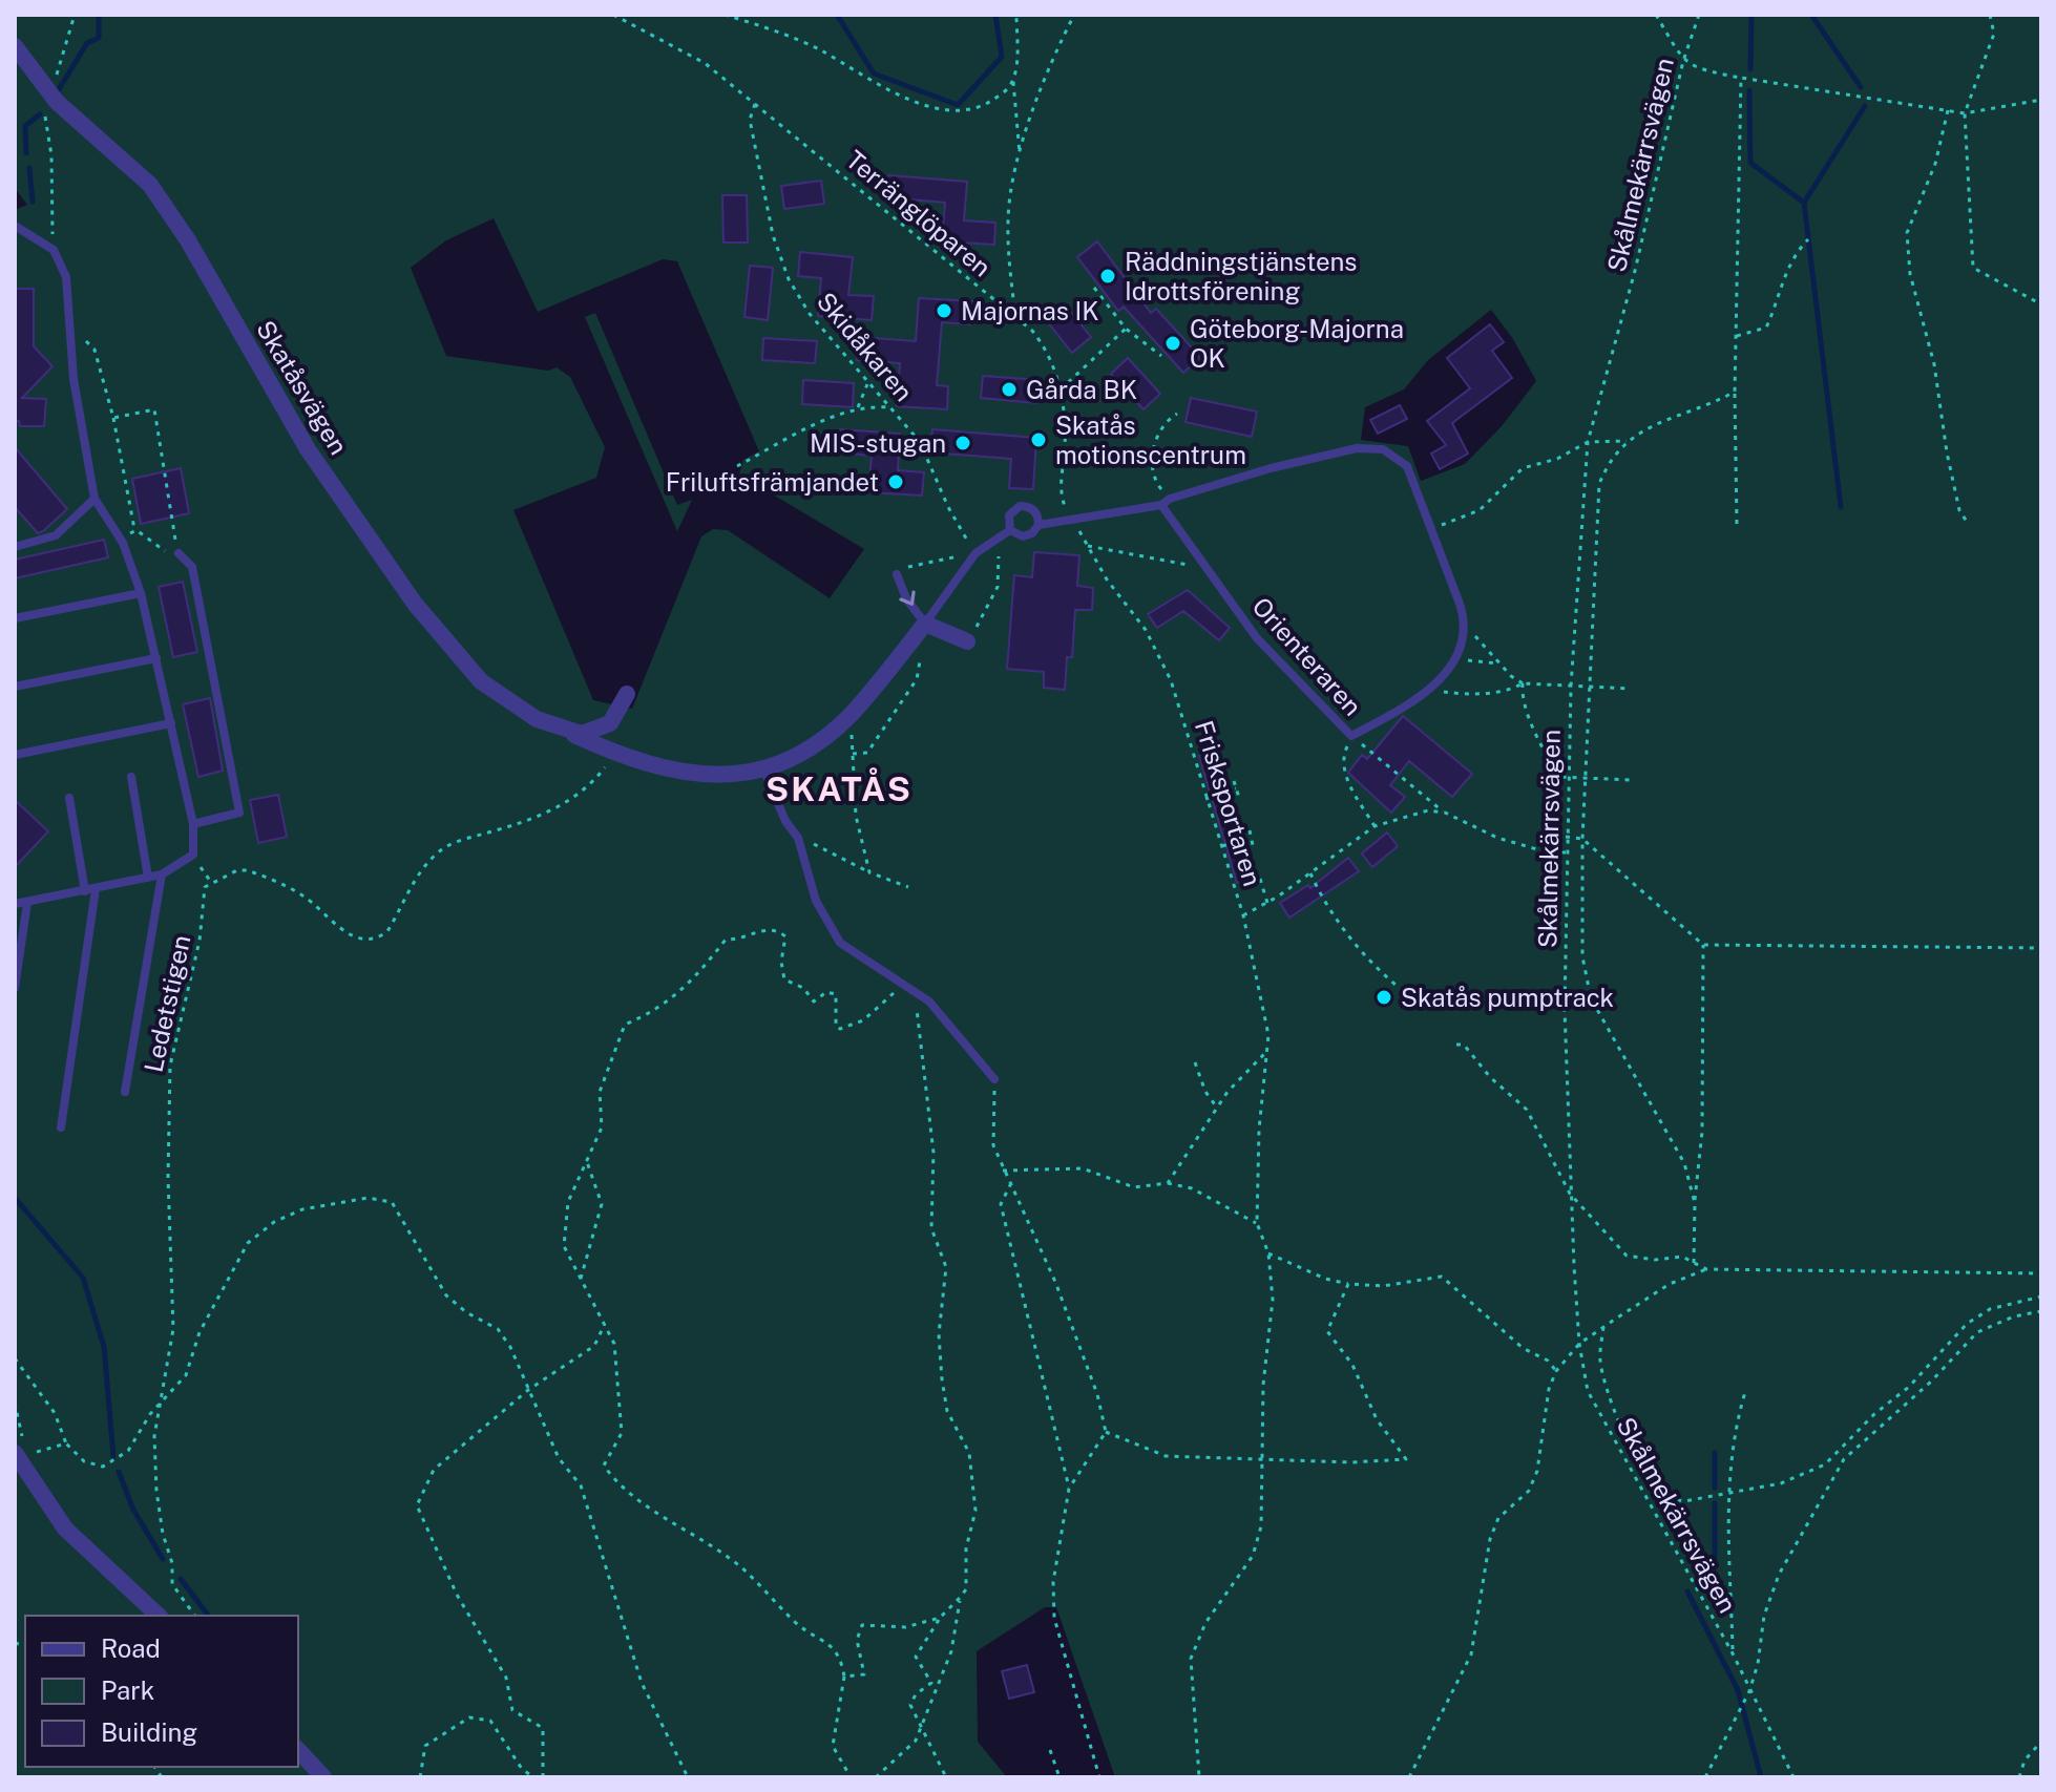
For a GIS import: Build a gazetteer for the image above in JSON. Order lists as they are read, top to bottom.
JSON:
{
  "streets": {
    "street": ["Skatåsvägen"],
    "lane": ["Orienteraren"],
    "path": [
      "Skålmekärrsvägen",
      "Terränglöparen",
      "Skidåkaren",
      "Frisksportaren",
      "Ledetstigen"
    ]
  },
  "crossings": [
    ["Terränglöparen", "Skidåkaren"],
    ["Terränglöparen", "Frisksportaren"]
  ],
  "districts": ["SKATÅS"],
  "places": [
    "Räddningstjänstens Idrottsförening",
    "Majornas IK",
    "Göteborg-Majorna OK",
    "Gårda BK",
    "Skatås motionscentrum",
    "MIS-stugan",
    "Friluftsfrämjandet",
    "Skatås pumptrack"
  ],
  "legend": ["Road", "Park", "Building"]
}
